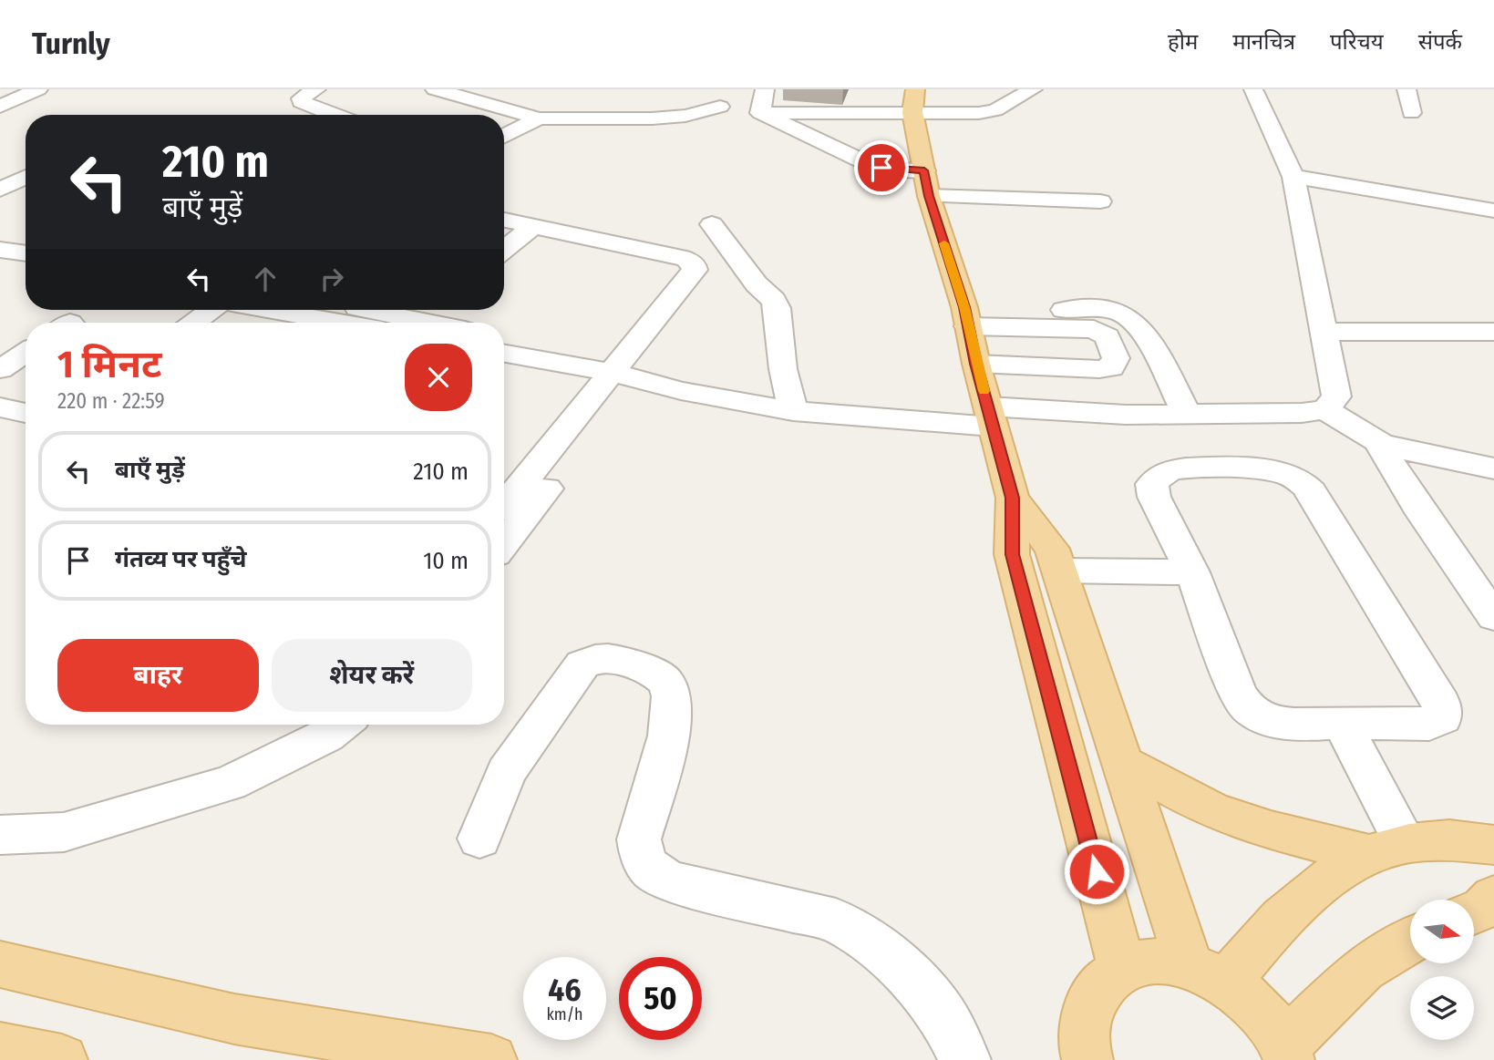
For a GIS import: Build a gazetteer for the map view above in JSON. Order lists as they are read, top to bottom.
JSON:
{
  "north": "right",
  "page": {
    "header": "Turnly",
    "nav": [
      "होम",
      "मानचित्र",
      "परिचय",
      "संपर्क"
    ],
    "turn": ["210 m", "बाएँ मुड़ें"],
    "heading": ["1 मिनट", "220 m · 22:59"],
    "list": [
      {
        "name": "बाएँ मुड़ें",
        "value": "210 m"
      },
      {
        "name": "गंतव्य पर पहुँचे",
        "value": "10 m"
      }
    ],
    "buttons": ["बाहर", "शेयर करें"],
    "speed": "46 km/h",
    "limit": "50"
  }
}
